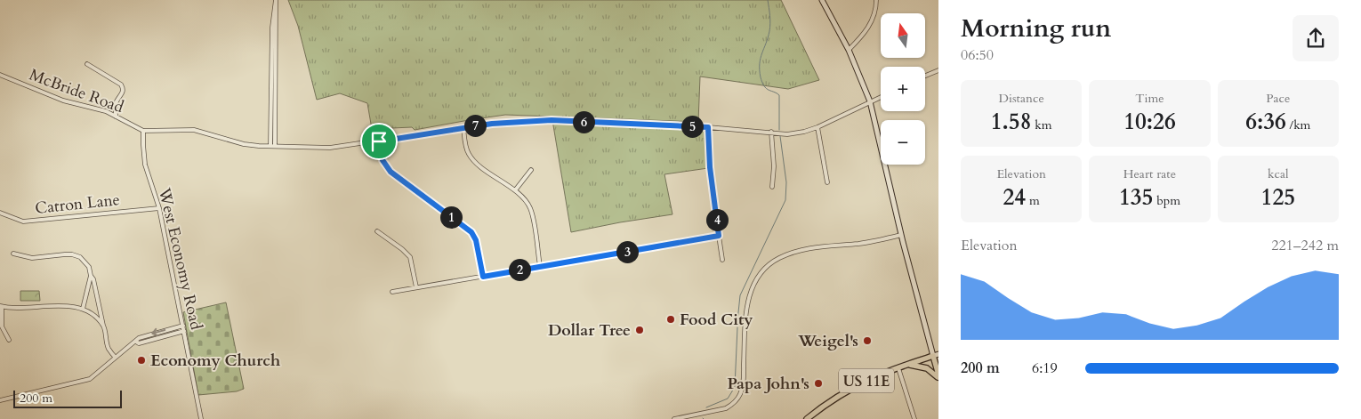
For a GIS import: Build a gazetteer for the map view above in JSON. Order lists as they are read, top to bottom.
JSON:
{
  "streets": {
    "main road": ["US 11E"],
    "street": ["McBride Road", "Catron Lane", "West Economy Road"]
  },
  "crossings": [
    ["McBride Road", "West Economy Road"],
    ["Catron Lane", "West Economy Road"]
  ],
  "places": [
    "Food City",
    "Dollar Tree",
    "Weigel's",
    "Economy Church",
    "Papa John's"
  ],
  "scale_bar": "200 m",
  "north": "top",
  "page": {
    "heading": ["Morning run", "06:50"],
    "map_buttons": ["+", "−"],
    "stats": [
      ["Distance", "1.58 km"],
      ["Time", "10:26"],
      ["Pace", "6:36 /km"],
      ["Elevation", "24 m"],
      ["Heart rate", "135 bpm"],
      ["kcal", "125"]
    ],
    "pins": [
      "6",
      "7",
      "5",
      "1",
      "4",
      "3",
      "2"
    ],
    "chart": ["Elevation", "221–242 m"],
    "list": [
      {
        "name": "200 m",
        "note": "6:19"
      }
    ],
    "scale": "200 m"
  }
}
